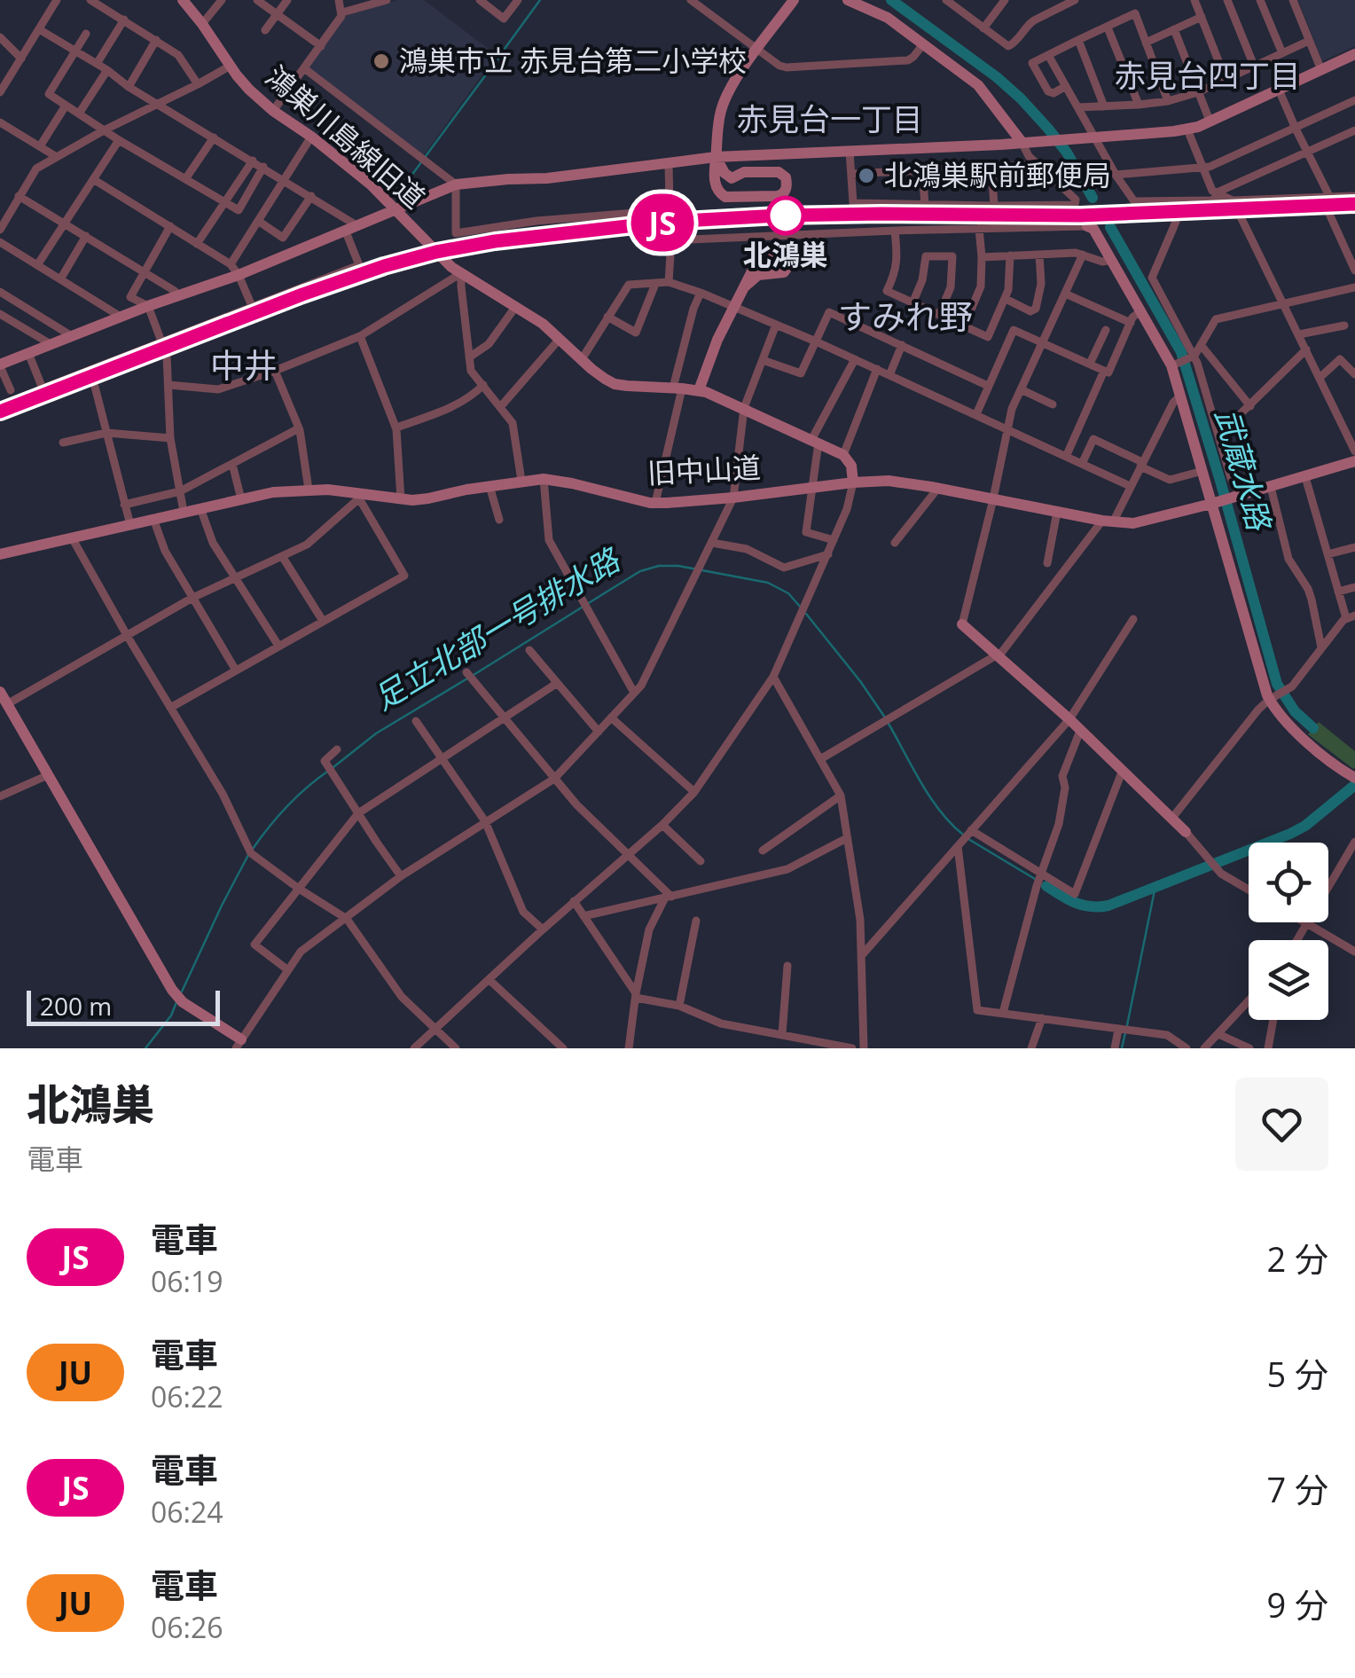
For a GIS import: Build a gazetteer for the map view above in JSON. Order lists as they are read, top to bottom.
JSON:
{
  "streets": {
    "street": ["鴻巣川島線旧道", "旧中山道"]
  },
  "districts": [
    "赤見台四丁目",
    "赤見台一丁目",
    "すみれ野",
    "中井"
  ],
  "water": ["武蔵水路", "足立北部一号排水路"],
  "places": ["鴻巣市立 赤見台第二小学校", "北鴻巣駅前郵便局", "北鴻巣"],
  "scale_bar": "200 m",
  "page": {
    "on_map": "JS",
    "scale": "200 m",
    "heading": ["北鴻巣", "電車"],
    "list": [
      {
        "mark": "JS",
        "name": "電車",
        "note": "06:19",
        "value": "2 分"
      },
      {
        "mark": "JU",
        "name": "電車",
        "note": "06:22",
        "value": "5 分"
      },
      {
        "mark": "JS",
        "name": "電車",
        "note": "06:24",
        "value": "7 分"
      },
      {
        "mark": "JU",
        "name": "電車",
        "note": "06:26",
        "value": "9 分"
      }
    ]
  }
}
